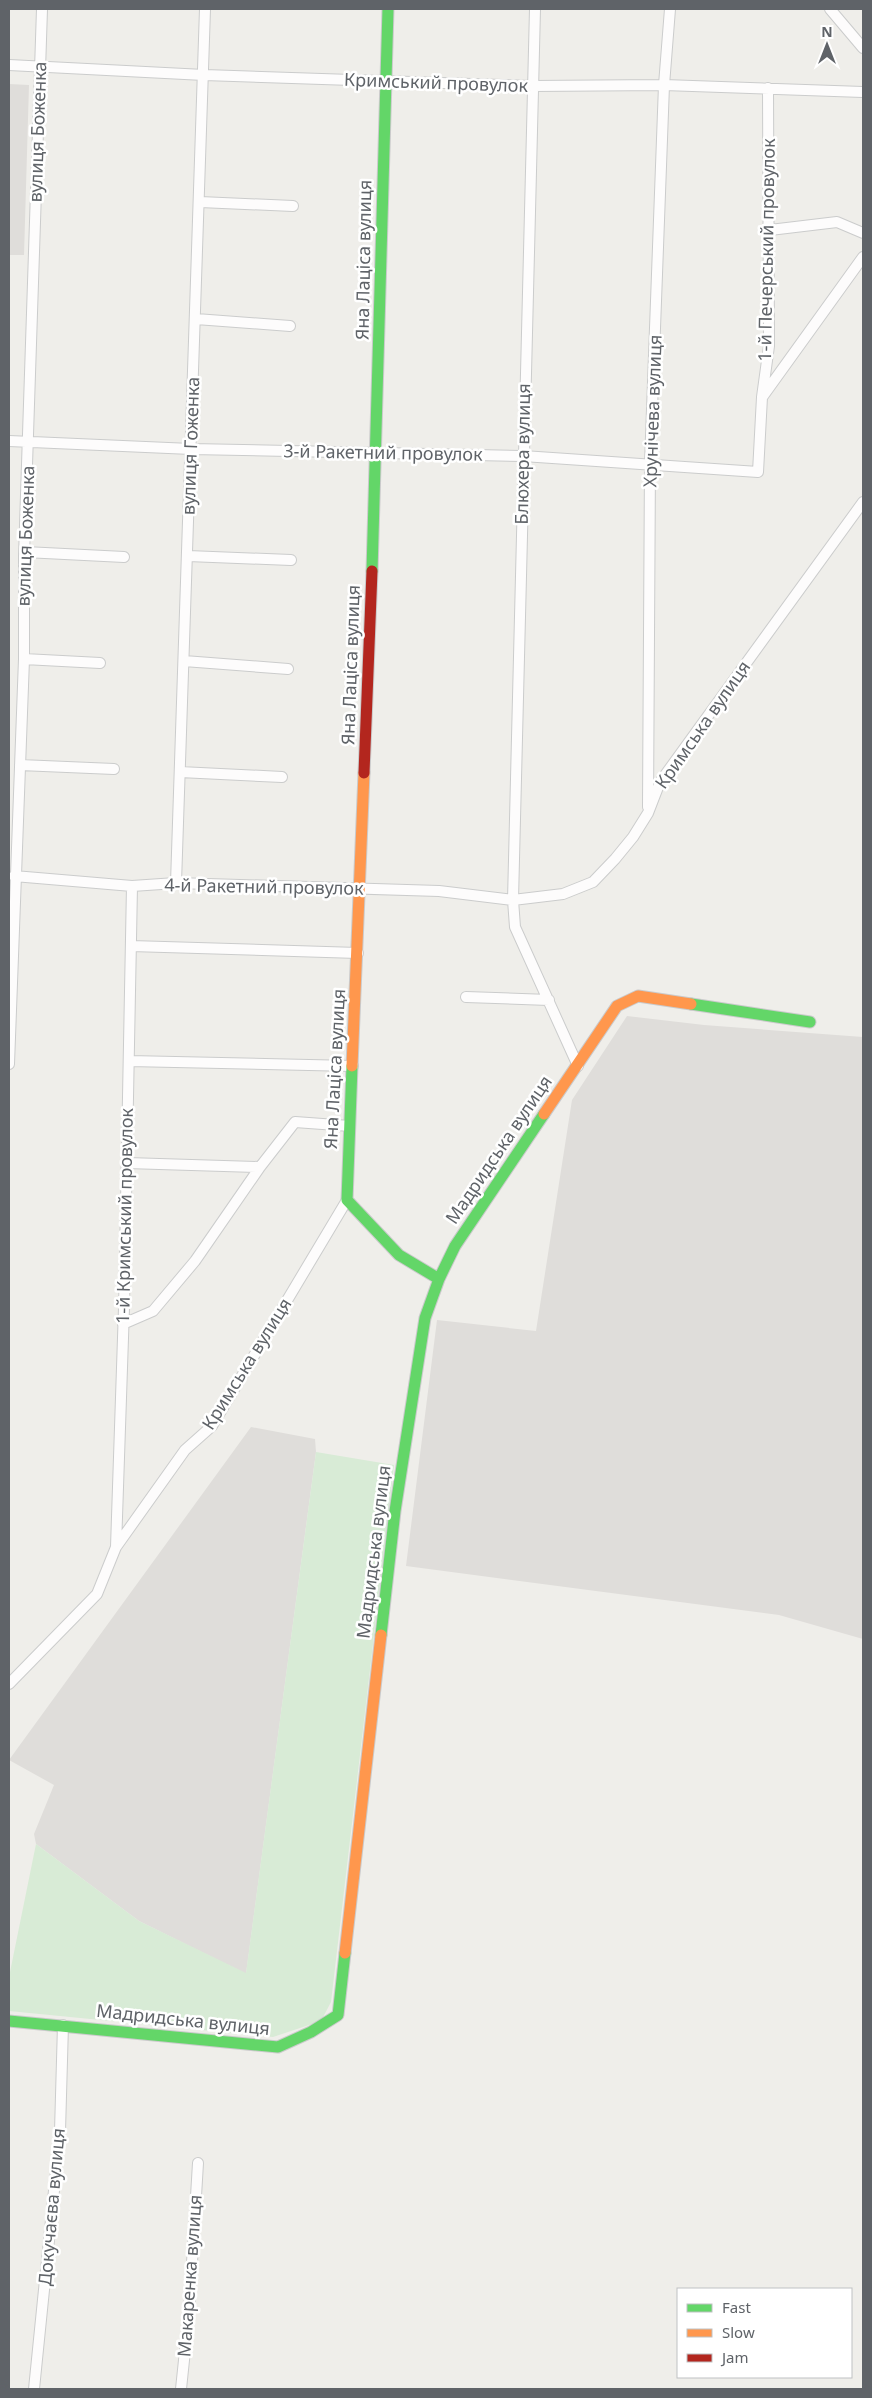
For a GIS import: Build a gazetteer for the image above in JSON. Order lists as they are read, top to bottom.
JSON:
{
  "streets": {
    "street": [
      "Кримський провулок",
      "вулиця Боженка",
      "1-й Печерський провулок",
      "Яна Лаціса вулиця",
      "Хрунічева вулиця",
      "вулиця Гоженка",
      "3-й Ракетний провулок",
      "Блюхера вулиця",
      "Кримська вулиця",
      "4-й Ракетний провулок",
      "Мадридська вулиця",
      "1-й Кримський провулок",
      "Докучаєва вулиця",
      "Макаренка вулиця"
    ]
  },
  "crossings": [
    ["Кримський провулок", "вулиця Боженка"],
    ["Кримський провулок", "1-й Печерський провулок"],
    ["Кримський провулок", "Яна Лаціса вулиця"],
    ["Кримський провулок", "Хрунічева вулиця"],
    ["Кримський провулок", "вулиця Гоженка"],
    ["Кримський провулок", "Блюхера вулиця"],
    ["вулиця Боженка", "3-й Ракетний провулок"],
    ["вулиця Боженка", "4-й Ракетний провулок"],
    ["1-й Печерський провулок", "3-й Ракетний провулок"],
    ["Яна Лаціса вулиця", "3-й Ракетний провулок"],
    ["Яна Лаціса вулиця", "Кримська вулиця"],
    ["Яна Лаціса вулиця", "4-й Ракетний провулок"],
    ["Хрунічева вулиця", "3-й Ракетний провулок"],
    ["Хрунічева вулиця", "Кримська вулиця"],
    ["вулиця Гоженка", "3-й Ракетний провулок"],
    ["вулиця Гоженка", "4-й Ракетний провулок"],
    ["3-й Ракетний провулок", "Блюхера вулиця"],
    ["Блюхера вулиця", "Кримська вулиця"],
    ["Блюхера вулиця", "4-й Ракетний провулок"],
    ["Блюхера вулиця", "Мадридська вулиця"],
    ["Кримська вулиця", "4-й Ракетний провулок"],
    ["Кримська вулиця", "1-й Кримський провулок"],
    ["4-й Ракетний провулок", "1-й Кримський провулок"],
    ["Мадридська вулиця", "Докучаєва вулиця"]
  ],
  "legend": ["Fast", "Slow", "Jam"],
  "north": "top"
}
